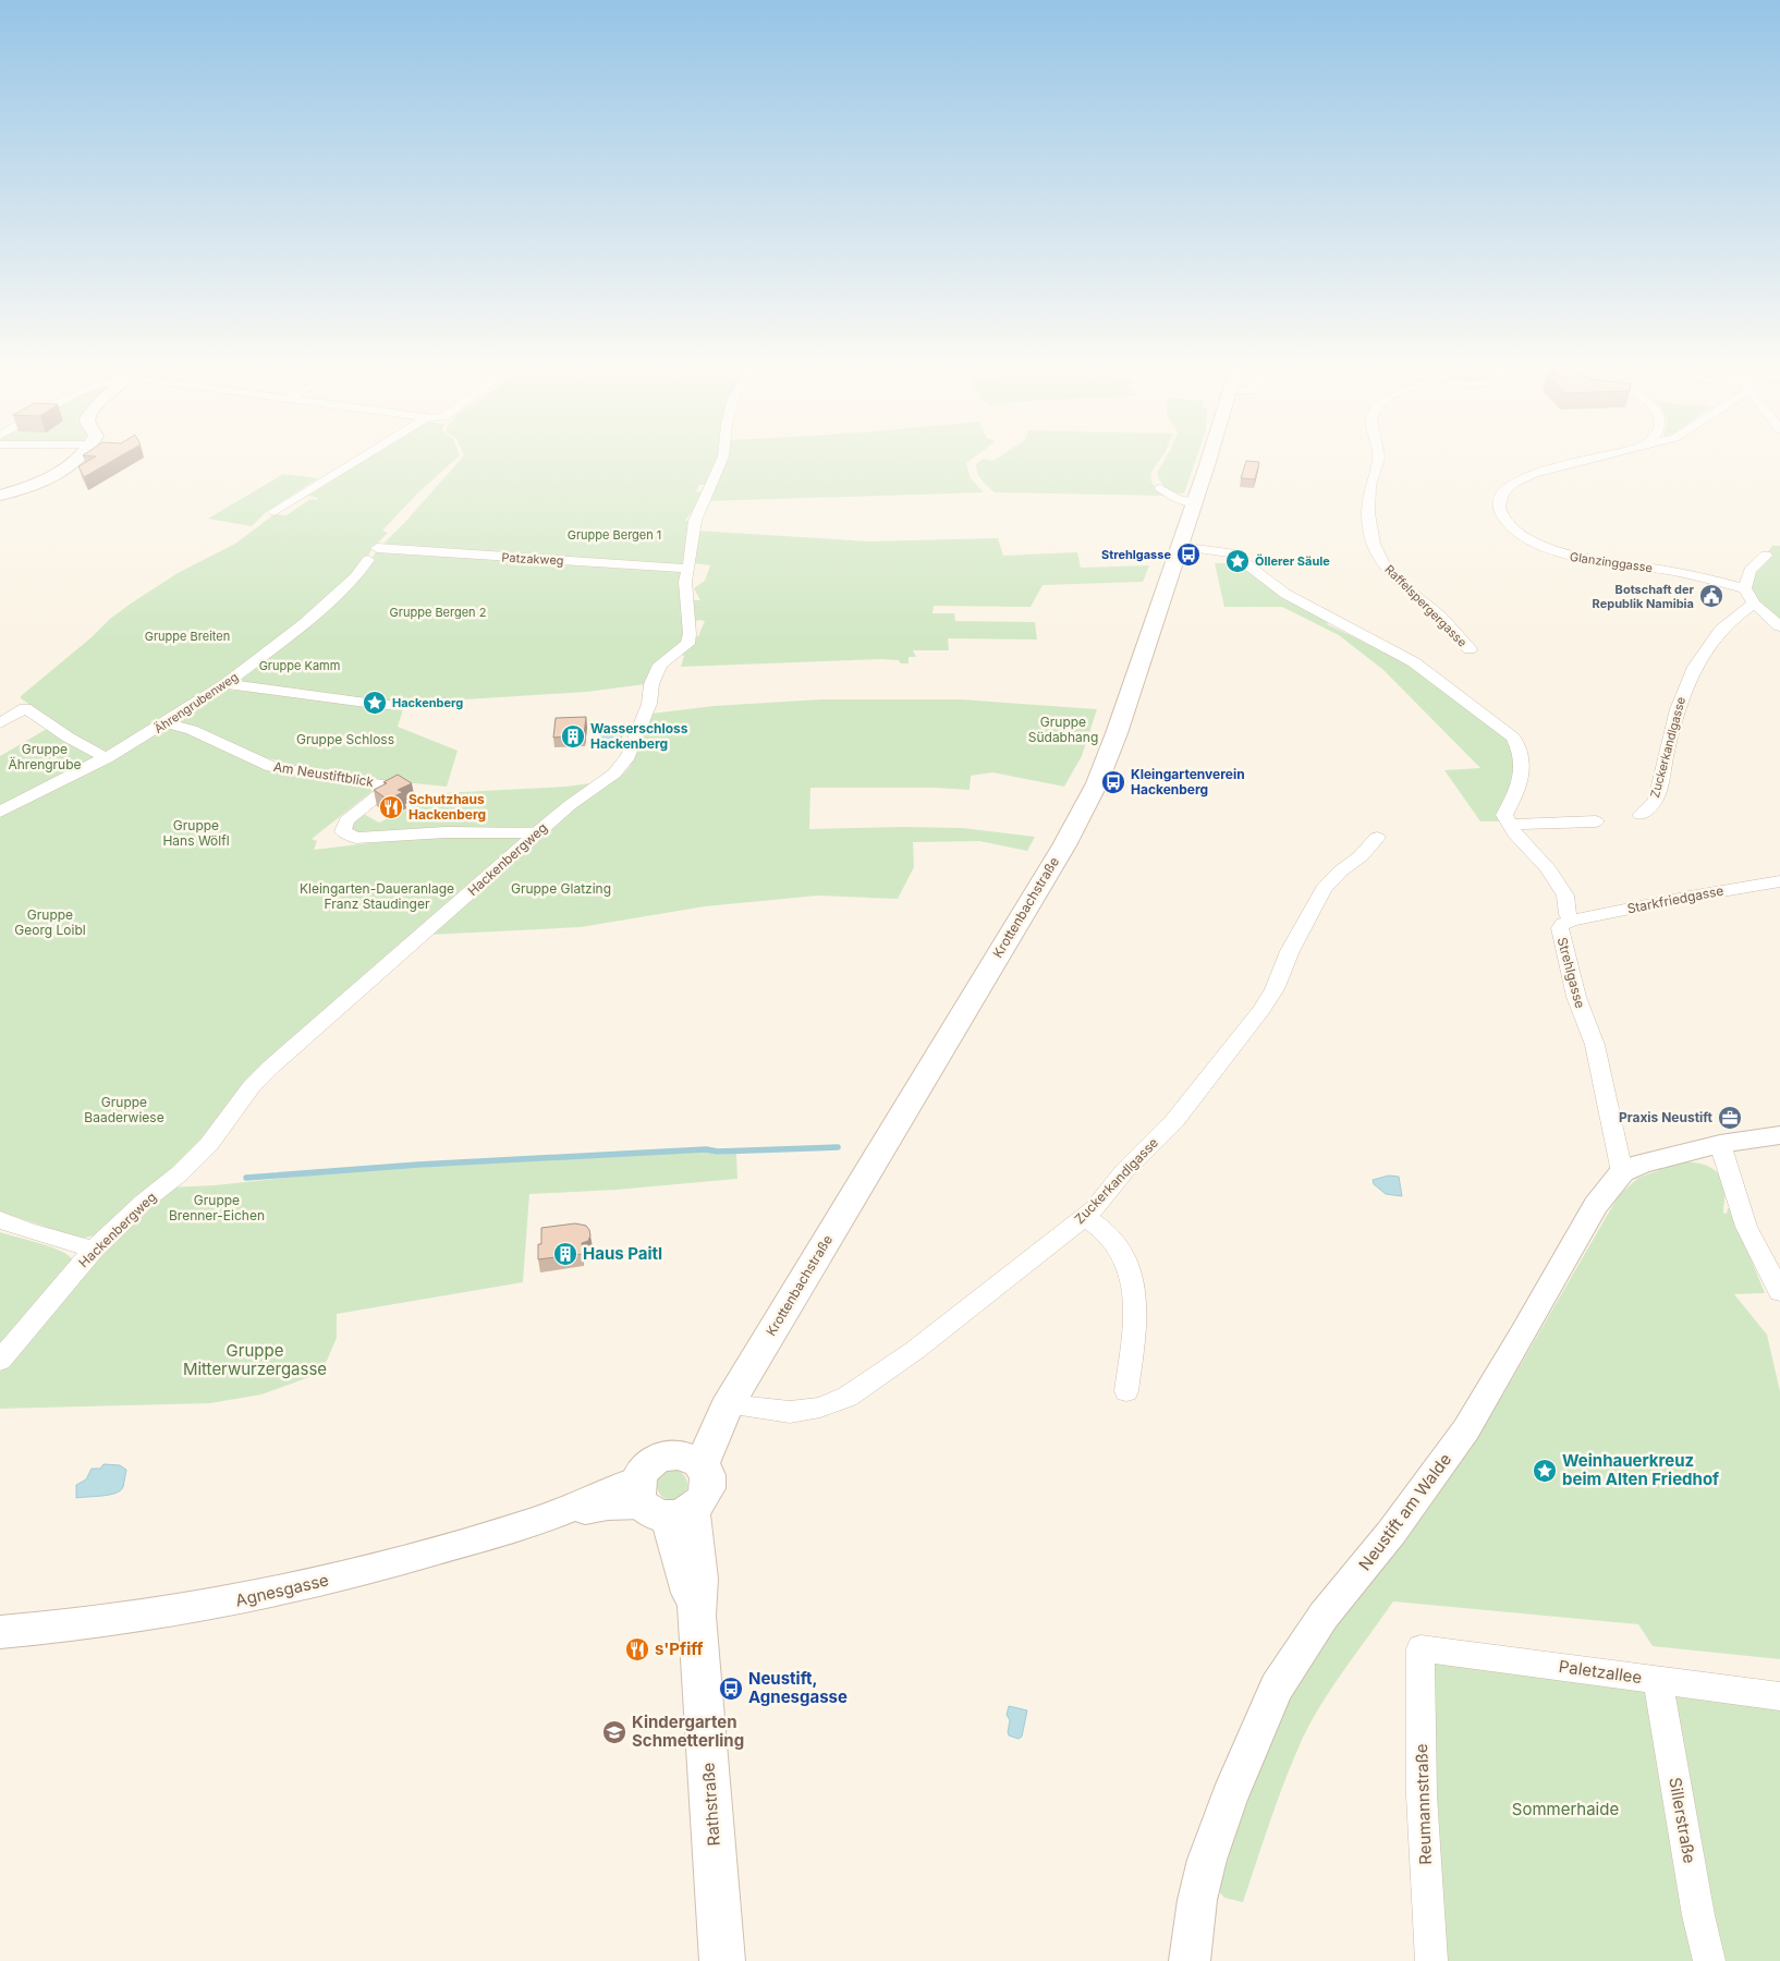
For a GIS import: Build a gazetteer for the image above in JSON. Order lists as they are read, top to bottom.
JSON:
{
  "streets": {
    "main road": ["Krottenbachstraße", "Rathstraße"],
    "street": [
      "Patzakweg",
      "Glanzinggasse",
      "Raffelspergergasse",
      "Ährengrubenweg",
      "Zuckerkandlgasse",
      "Am Neustiftblick",
      "Hackenbergweg",
      "Starkfriedgasse",
      "Strehlgasse",
      "Neustift am Walde",
      "Agnesgasse",
      "Paletzallee",
      "Reumannstraße",
      "Sillerstraße"
    ]
  },
  "crossings": [
    ["Patzakweg", "Ährengrubenweg"],
    ["Patzakweg", "Hackenbergweg"],
    ["Ährengrubenweg", "Am Neustiftblick"],
    ["Zuckerkandlgasse", "Krottenbachstraße"],
    ["Am Neustiftblick", "Hackenbergweg"],
    ["Starkfriedgasse", "Strehlgasse"],
    ["Krottenbachstraße", "Agnesgasse"],
    ["Krottenbachstraße", "Rathstraße"],
    ["Strehlgasse", "Neustift am Walde"],
    ["Agnesgasse", "Rathstraße"],
    ["Paletzallee", "Reumannstraße"],
    ["Paletzallee", "Sillerstraße"]
  ],
  "parks": [
    "Gruppe Bergen 1",
    "Gruppe Bergen 2",
    "Gruppe Breiten",
    "Gruppe Kamm",
    "Gruppe Südabhang",
    "Gruppe Schloss",
    "Gruppe Ährengrube",
    "Gruppe Hans Wölfl",
    "Kleingarten-Daueranlage Franz Staudinger",
    "Gruppe Glatzing",
    "Gruppe Georg Loibl",
    "Gruppe Baaderwiese",
    "Gruppe Brenner-Eichen",
    "Gruppe Mitterwurzergasse",
    "Sommerhaide"
  ],
  "places": {
    "bus stop": ["Strehlgasse", "Kleingartenverein Hackenberg", "Neustift, Agnesgasse"],
    "place": ["Öllerer Säule", "Hackenberg", "Weinhauerkreuz beim Alten Friedhof"],
    "public building": ["Botschaft der Republik Namibia"],
    "building": ["Wasserschloss Hackenberg", "Haus Paitl"],
    "restaurant": ["Schutzhaus Hackenberg", "s'Pfiff"],
    "office": ["Praxis Neustift"],
    "school or university": ["Kindergarten Schmetterling"]
  }
}
